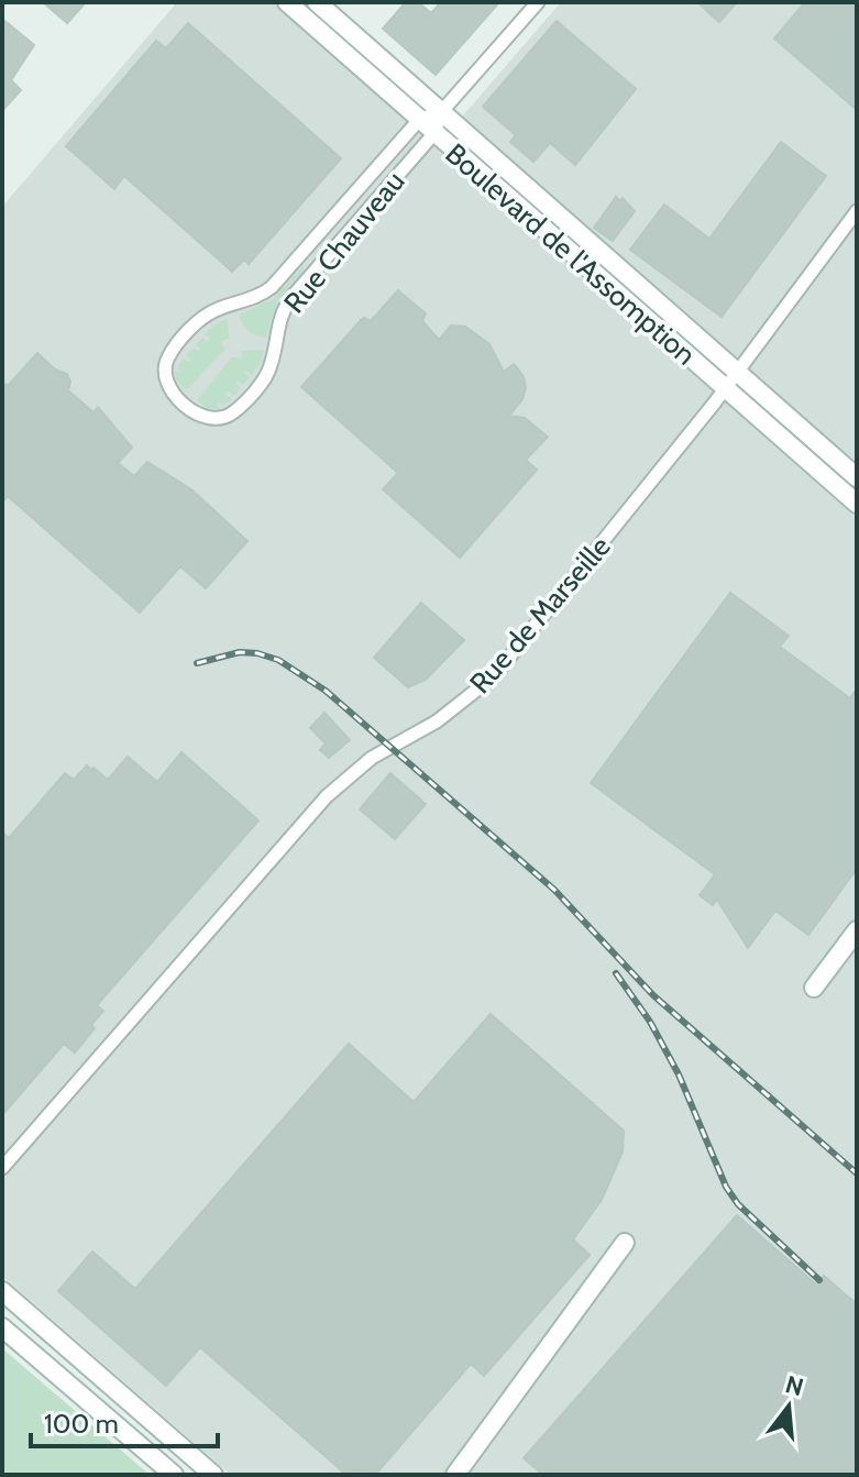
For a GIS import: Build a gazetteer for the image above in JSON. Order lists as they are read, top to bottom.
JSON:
{
  "streets": {
    "street": ["Rue Chauveau", "Boulevard de l'Assomption", "Rue de Marseille"]
  },
  "crossings": [
    ["Rue Chauveau", "Boulevard de l'Assomption"],
    ["Boulevard de l'Assomption", "Rue de Marseille"]
  ],
  "scale_bar": "100 m",
  "north": "top"
}
